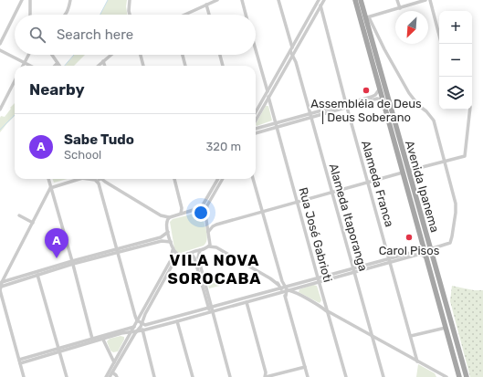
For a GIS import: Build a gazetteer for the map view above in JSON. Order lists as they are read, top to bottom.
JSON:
{
  "streets": {
    "main road": ["Avenida Ipanema"],
    "street": ["Alameda Franca", "Alameda Itaporanga", "Rua José Gabrioti"]
  },
  "districts": ["VILA NOVA SOROCABA"],
  "places": ["Assembléia de Deus | Deus Soberano", "Carol Pisos"],
  "north": "bottom left",
  "page": {
    "map_buttons": ["+", "−"],
    "search": "Search here",
    "heading": "Nearby",
    "list": [
      {
        "mark": "A",
        "name": "Sabe Tudo",
        "note": "School",
        "value": "320 m"
      }
    ],
    "pins": "A"
  }
}
